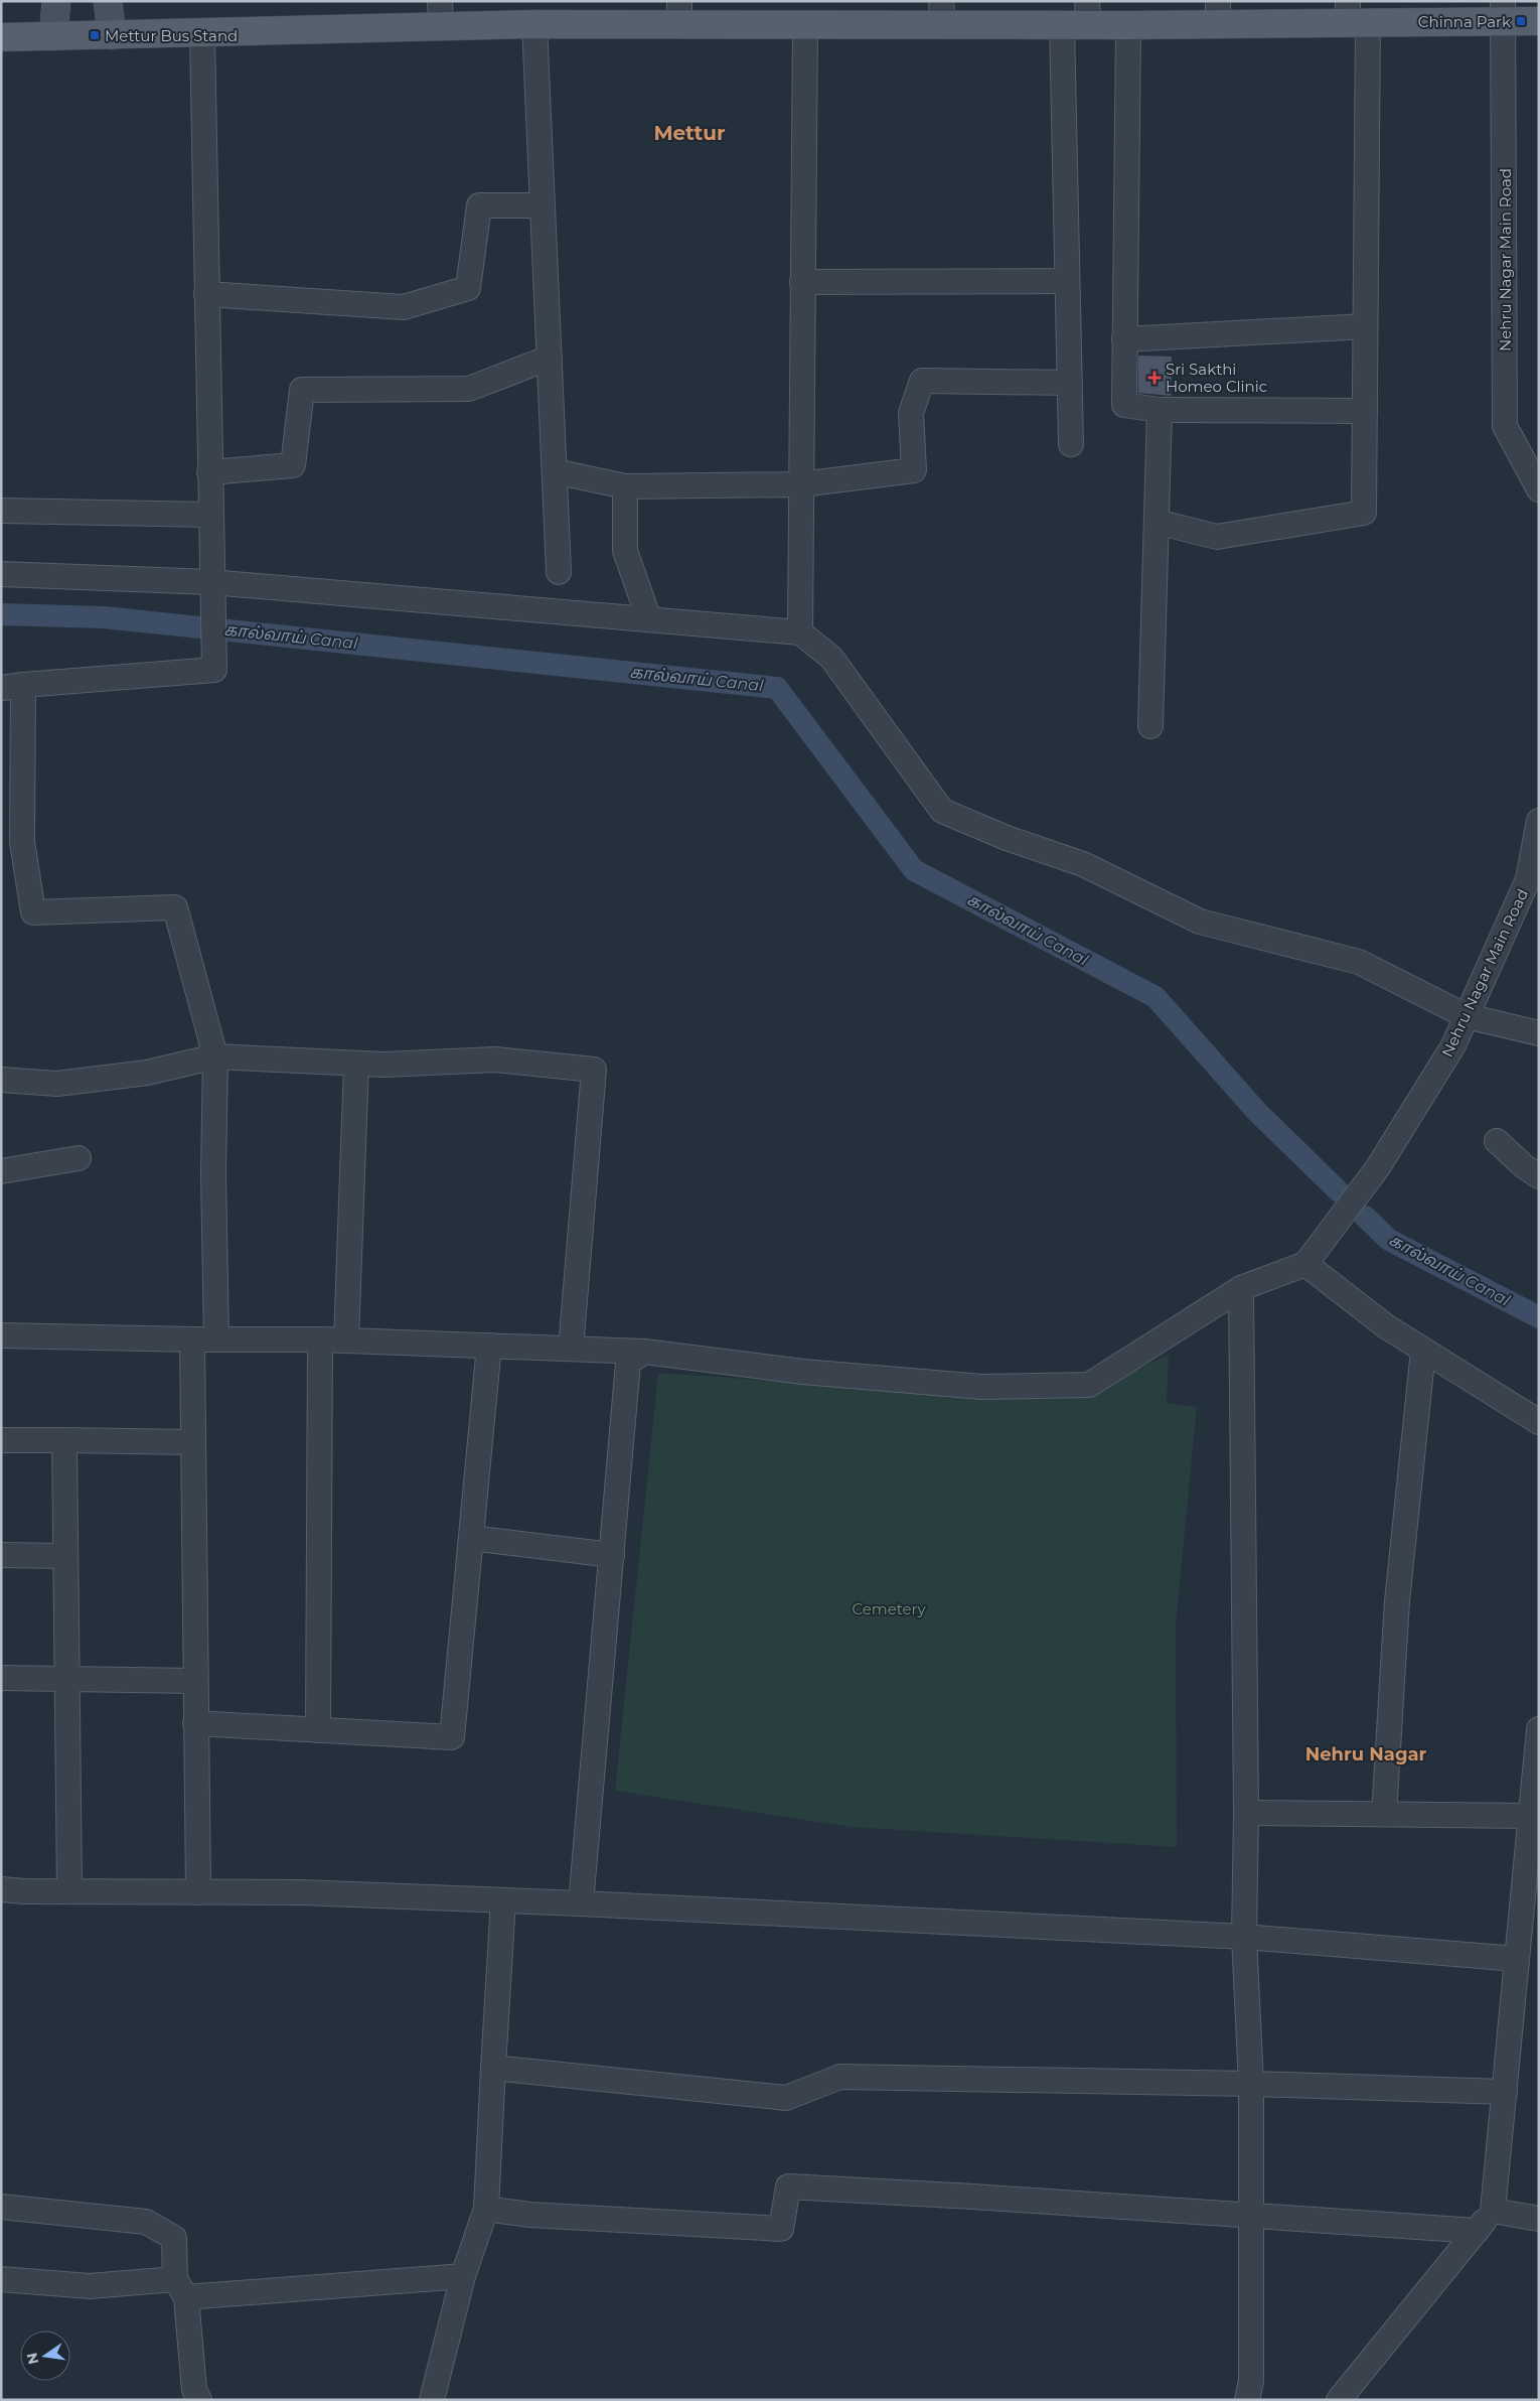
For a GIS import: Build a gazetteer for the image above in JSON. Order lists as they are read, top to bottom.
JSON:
{
  "streets": {
    "street": ["Nehru Nagar Main Road"]
  },
  "districts": ["Mettur", "Nehru Nagar"],
  "water": ["கால்வாய் Canal"],
  "parks": ["Cemetery"],
  "places": {
    "transit": ["Chinna Park", "Mettur Bus Stand"],
    "health": ["Sri Sakthi Homeo Clinic"]
  },
  "north": "left"
}
